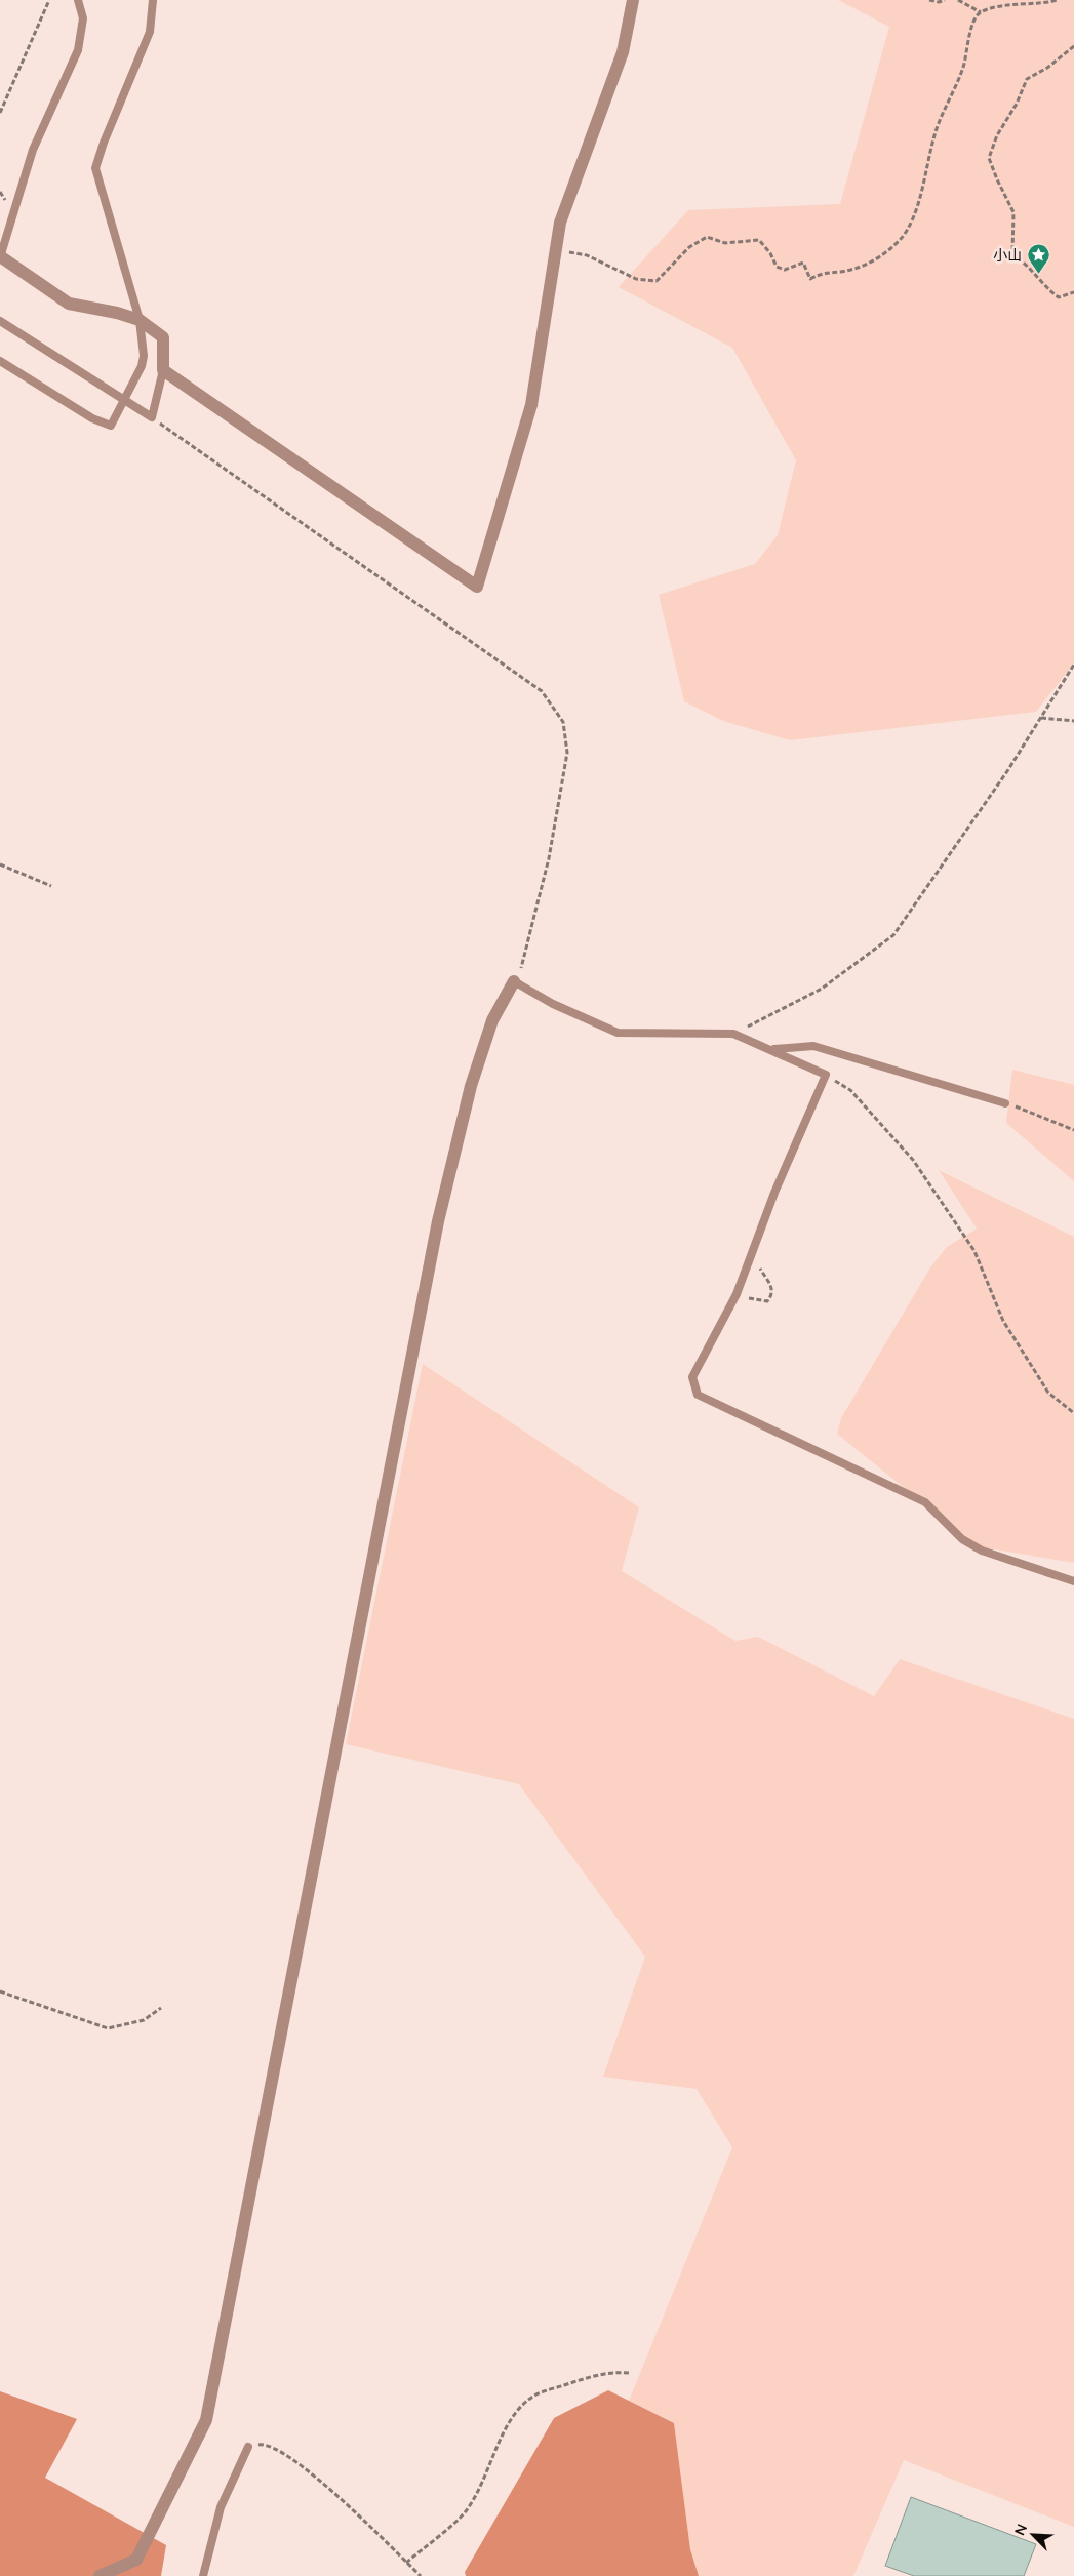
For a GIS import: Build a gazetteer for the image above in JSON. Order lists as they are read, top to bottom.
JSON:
{
  "places": {
    "place": ["小山"]
  },
  "north": "top left"
}
